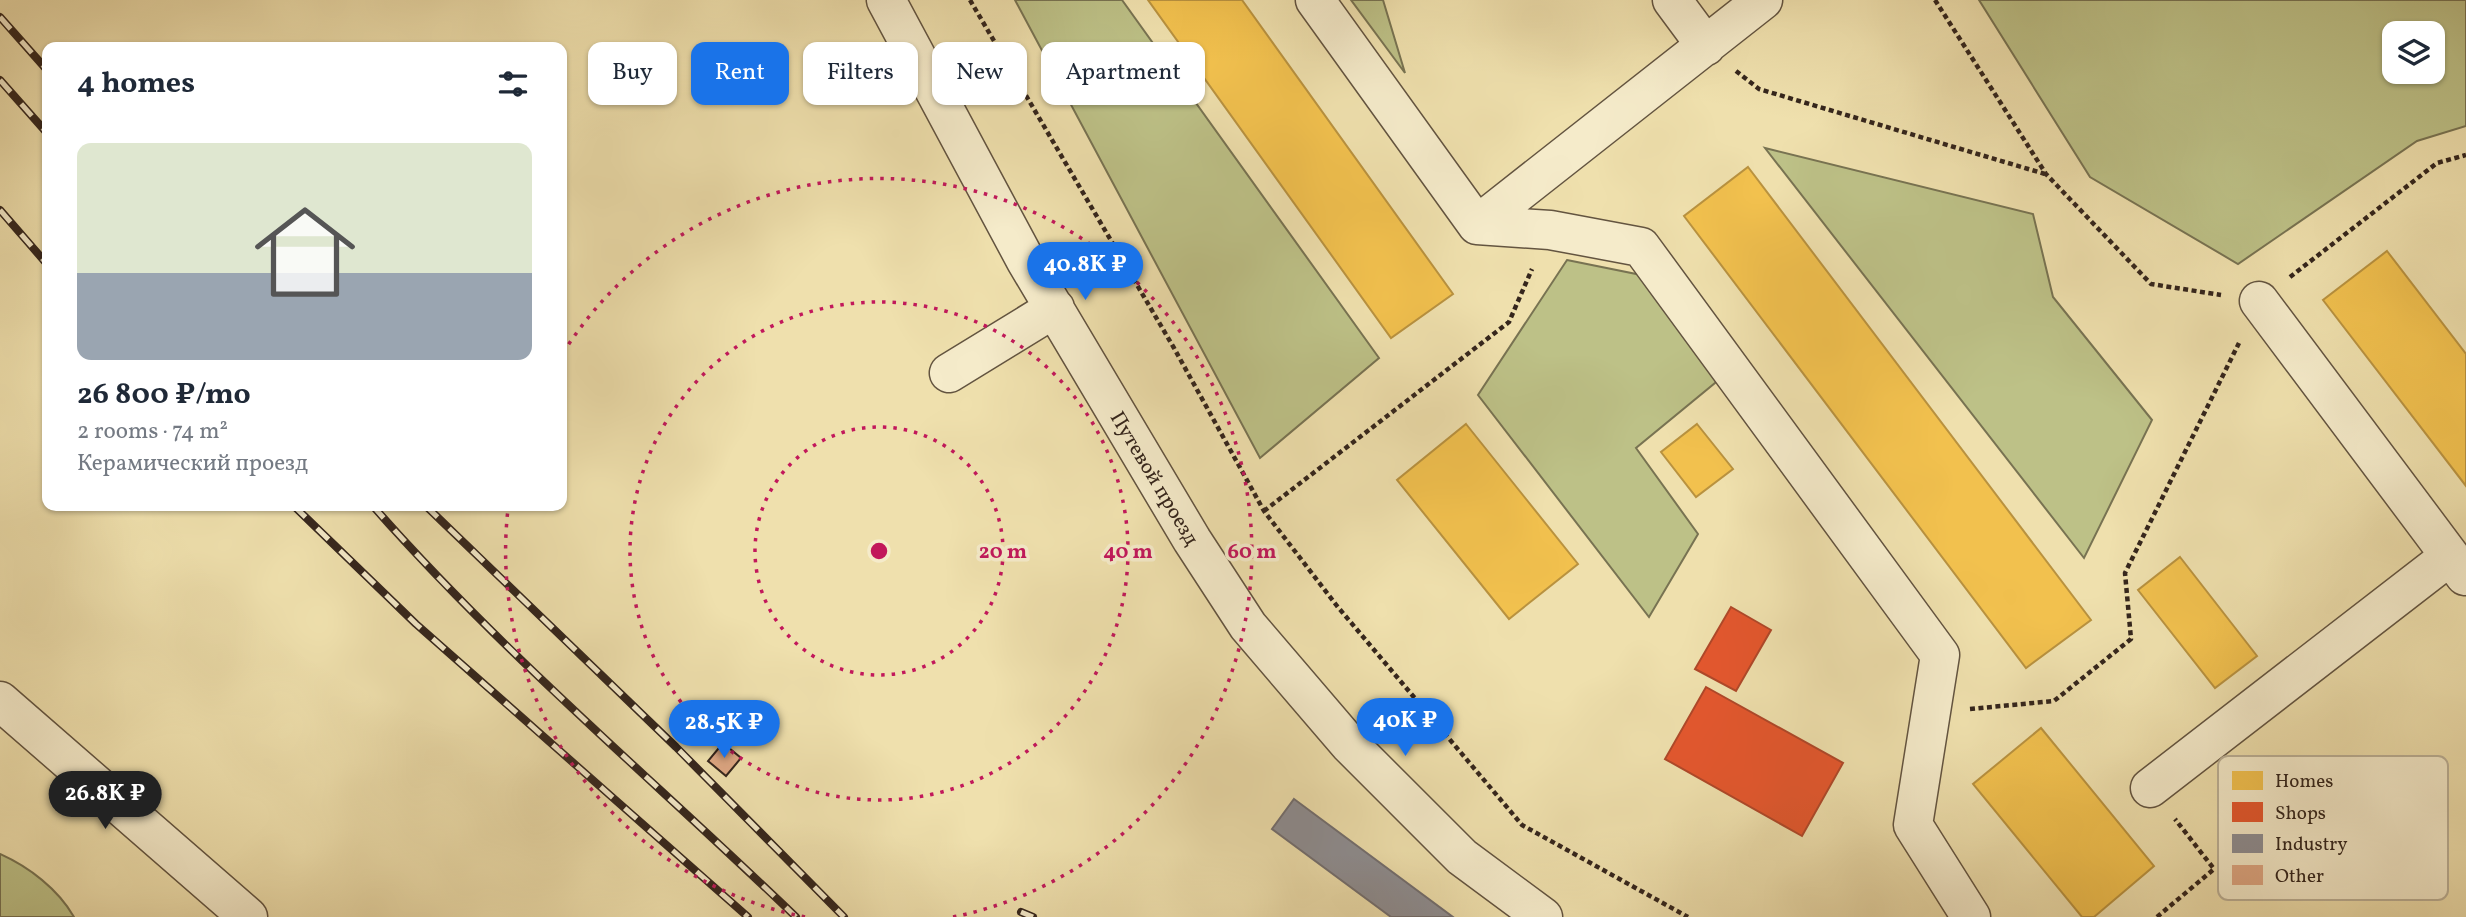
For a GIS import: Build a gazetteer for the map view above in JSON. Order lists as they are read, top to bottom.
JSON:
{
  "streets": {
    "street": ["Путевой проезд"]
  },
  "legend": [
    "Homes",
    "Shops",
    "Industry",
    "Other"
  ],
  "page": {
    "chip": [
      "Buy",
      "Rent",
      "Filters",
      "New",
      "Apartment"
    ],
    "heading": "4 homes",
    "list": [
      {
        "name": "26 800 ₽/mo",
        "note": "2 rooms · 74 m² · Керамический проезд"
      }
    ],
    "price": [
      "40.8K ₽",
      "40K ₽",
      "28.5K ₽",
      "26.8K ₽"
    ]
  },
  "rings": ["20 m", "40 m", "60 m"]
}
